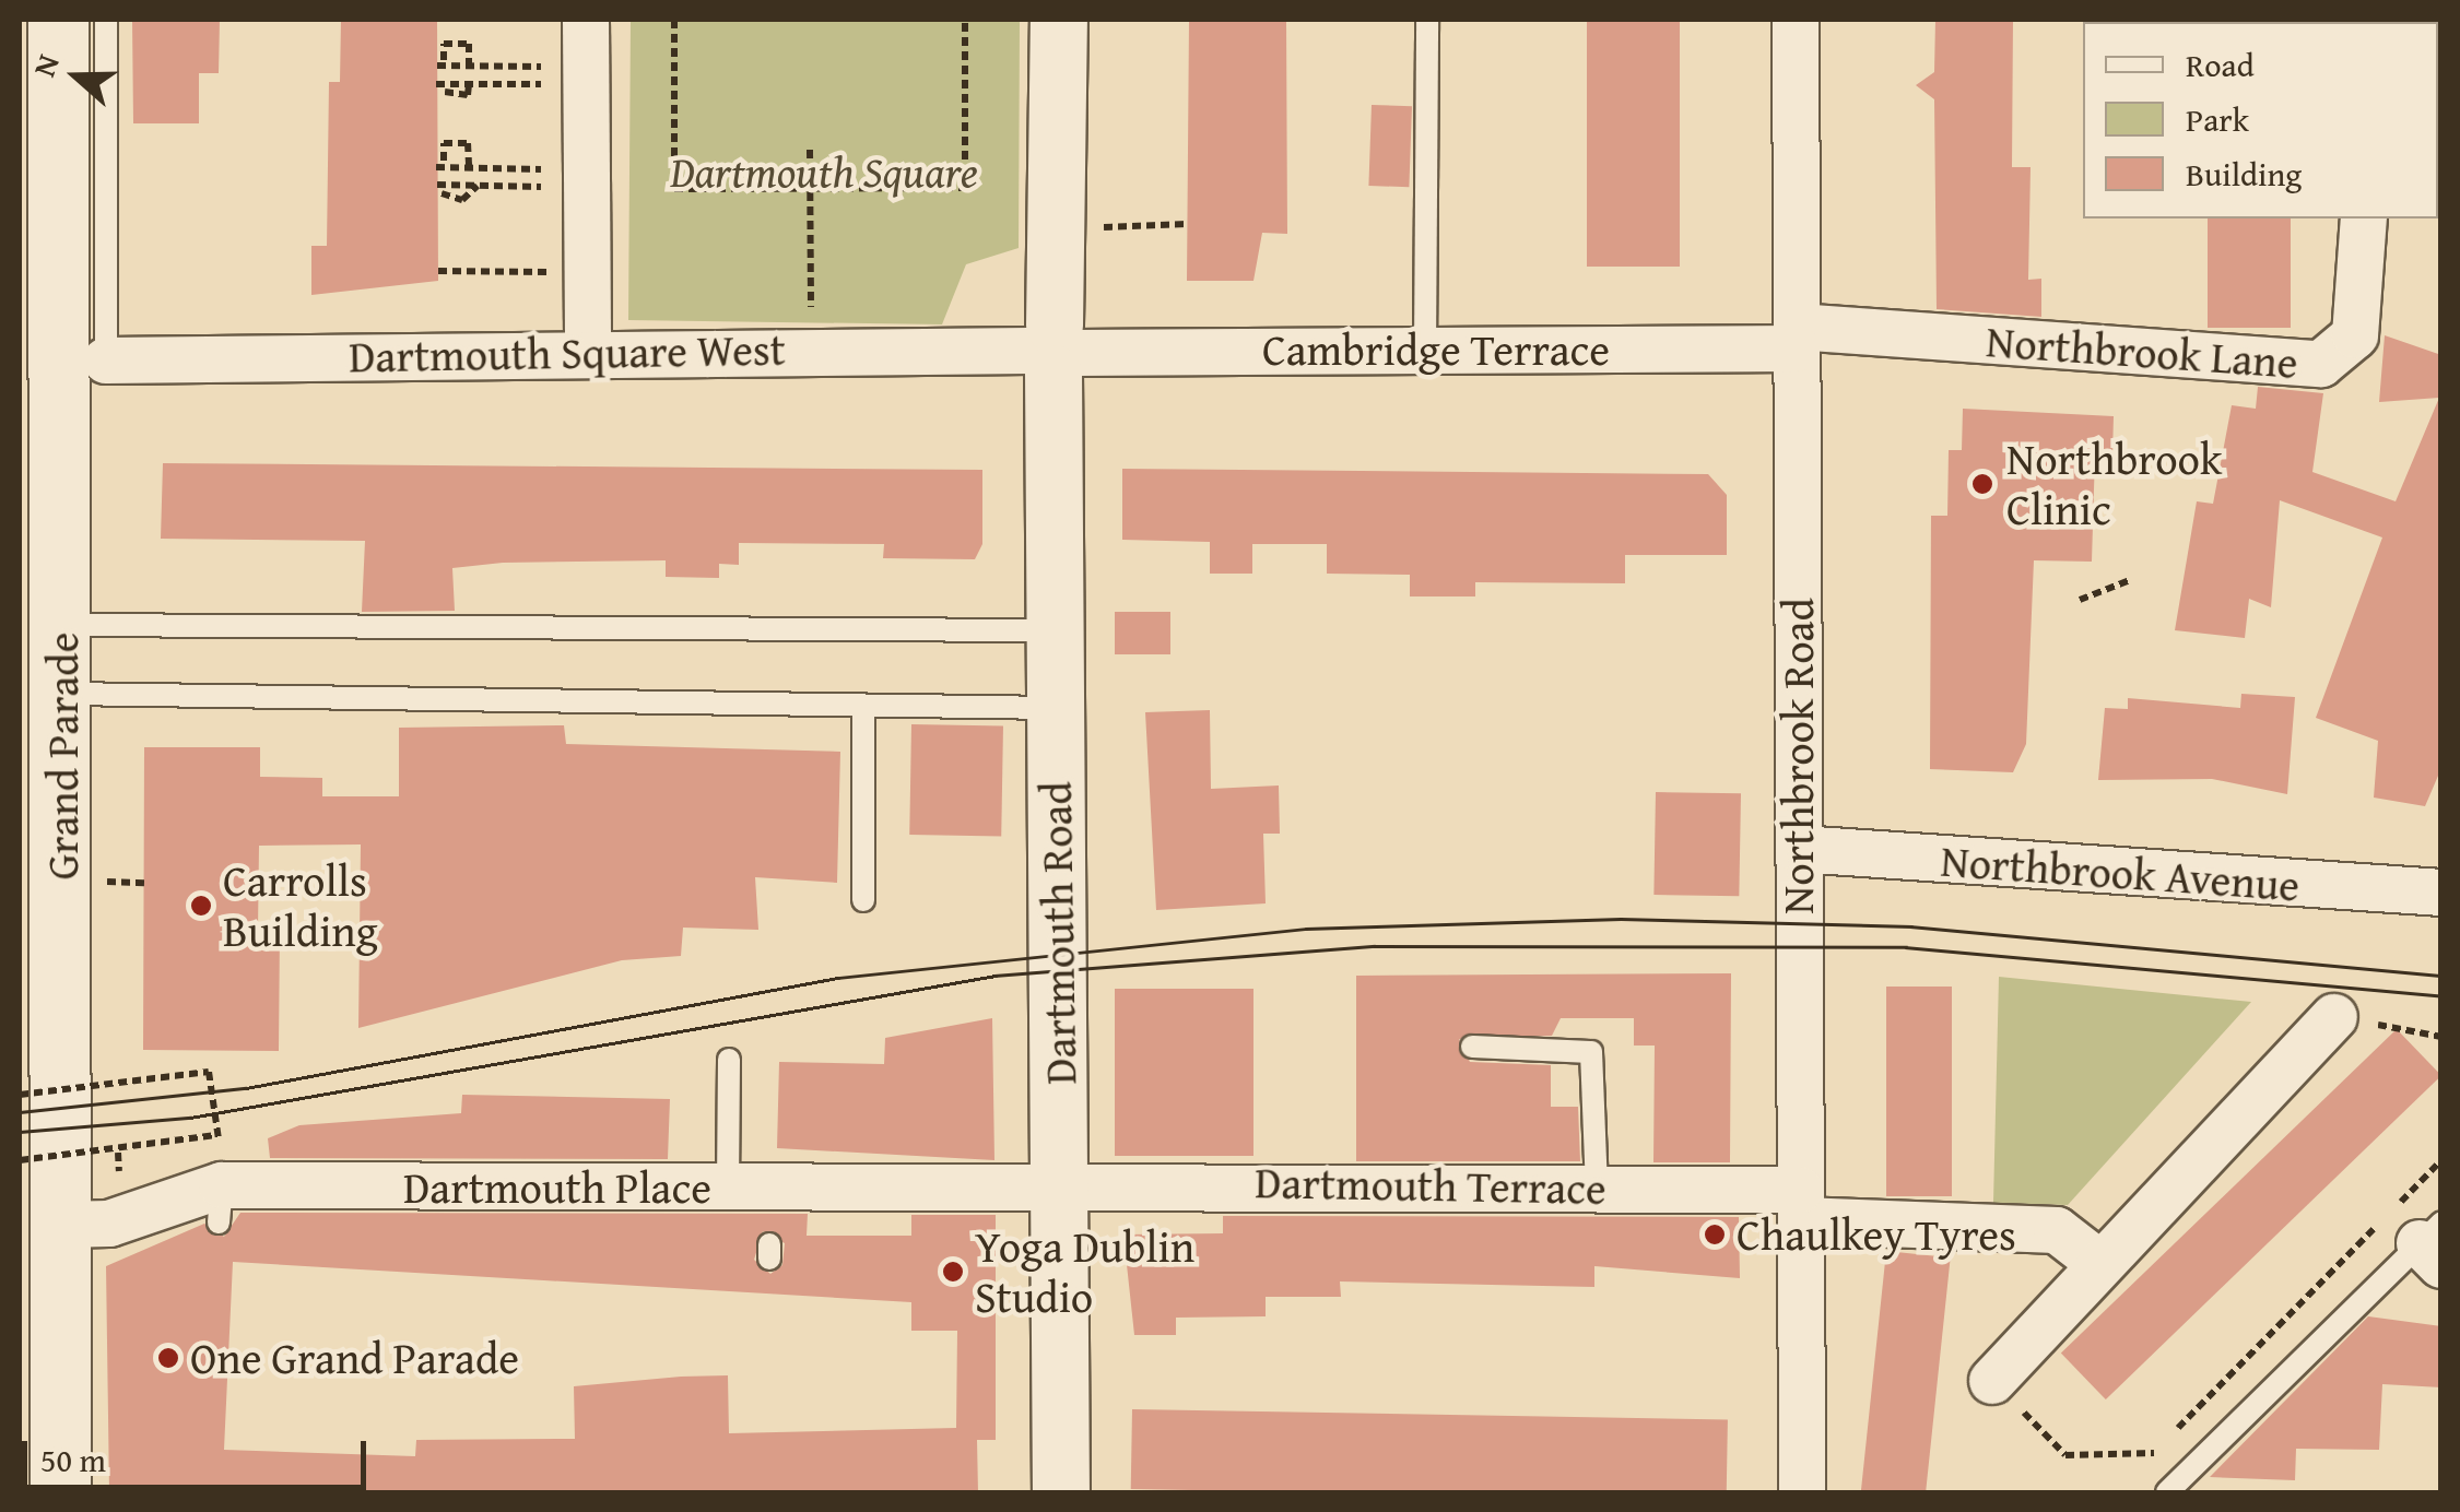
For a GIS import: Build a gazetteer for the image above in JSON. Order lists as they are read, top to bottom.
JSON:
{
  "streets": {
    "main road": ["Grand Parade"],
    "street": [
      "Cambridge Terrace",
      "Northbrook Lane",
      "Dartmouth Square West",
      "Northbrook Road",
      "Northbrook Avenue",
      "Dartmouth Road",
      "Dartmouth Terrace",
      "Dartmouth Place"
    ]
  },
  "crossings": [
    ["Cambridge Terrace", "Northbrook Lane"],
    ["Cambridge Terrace", "Dartmouth Square West"],
    ["Cambridge Terrace", "Northbrook Road"],
    ["Cambridge Terrace", "Dartmouth Road"],
    ["Northbrook Lane", "Northbrook Road"],
    ["Dartmouth Square West", "Dartmouth Road"],
    ["Grand Parade", "Dartmouth Place"],
    ["Northbrook Road", "Northbrook Avenue"],
    ["Northbrook Road", "Dartmouth Terrace"],
    ["Dartmouth Road", "Dartmouth Terrace"],
    ["Dartmouth Road", "Dartmouth Place"],
    ["Dartmouth Terrace", "Dartmouth Place"]
  ],
  "parks": ["Dartmouth Square"],
  "places": [
    "Northbrook Clinic",
    "Carrolls Building",
    "Chaulkey Tyres",
    "Yoga Dublin Studio",
    "One Grand Parade"
  ],
  "legend": ["Road", "Park", "Building"],
  "scale_bar": "50 m",
  "north": "left"
}
